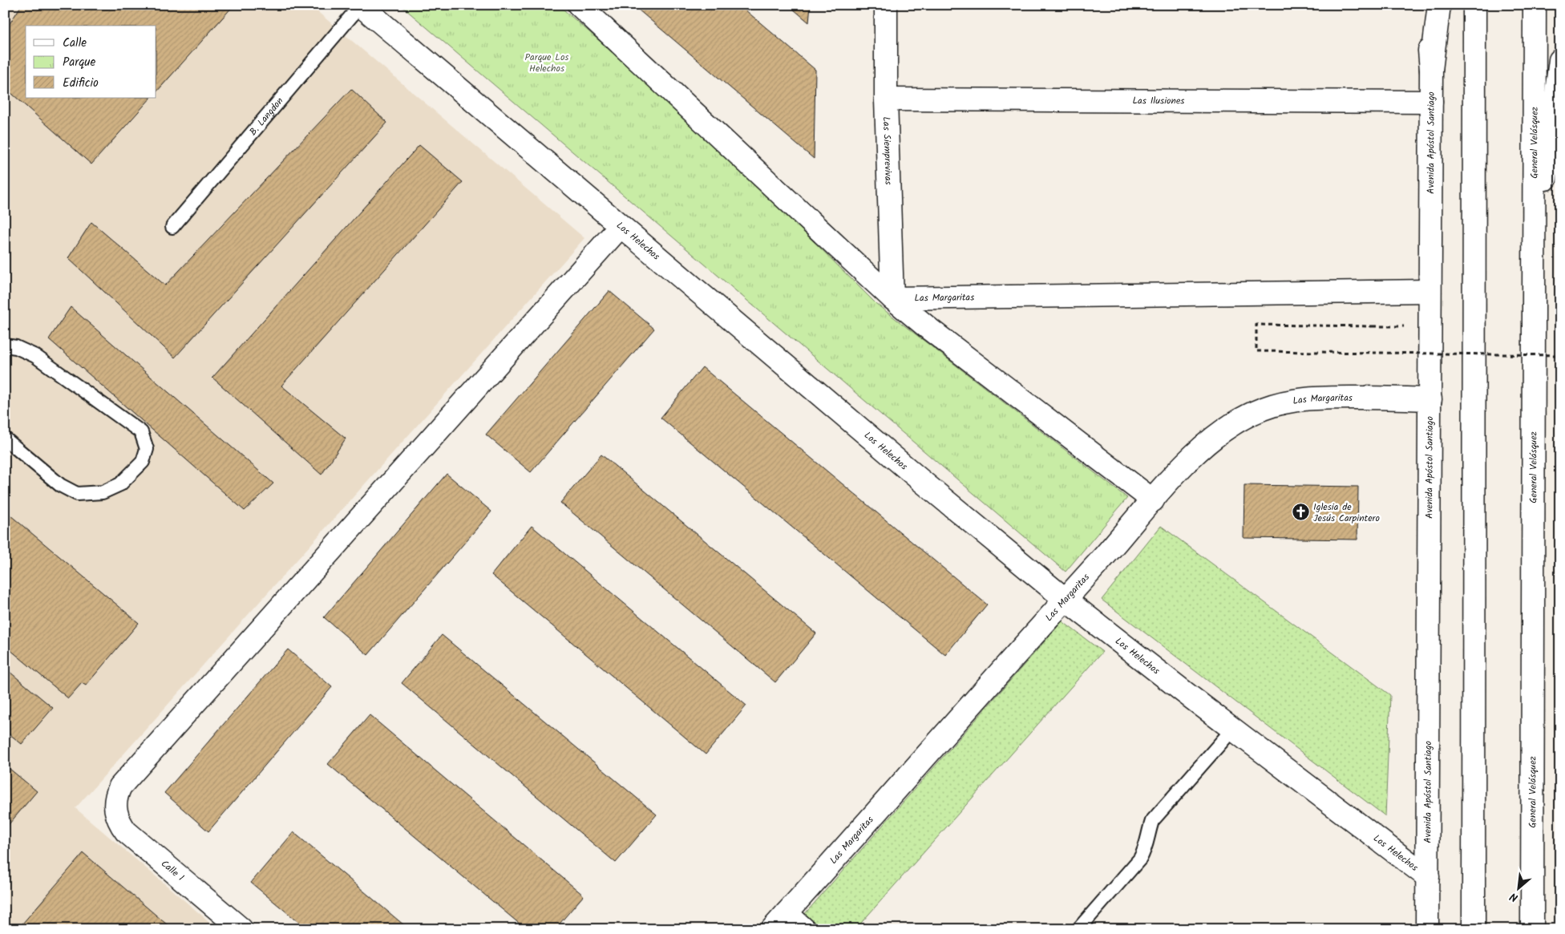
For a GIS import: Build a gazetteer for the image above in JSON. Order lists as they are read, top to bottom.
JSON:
{
  "streets": {
    "main road": [
      "Las Ilusiones",
      "Avenida Apóstol Santiago",
      "General Velásquez",
      "Las Siemprevivas",
      "Los Helechos",
      "Las Margaritas",
      "Calle 1"
    ],
    "lane": ["B. Langdon"]
  },
  "crossings": [
    ["Las Ilusiones", "Avenida Apóstol Santiago"],
    ["Las Ilusiones", "Las Siemprevivas"],
    ["B. Langdon", "Los Helechos"],
    ["Avenida Apóstol Santiago", "Los Helechos"],
    ["Avenida Apóstol Santiago", "Las Margaritas"],
    ["Las Siemprevivas", "Las Margaritas"],
    ["Los Helechos", "Las Margaritas"],
    ["Los Helechos", "Calle 1"]
  ],
  "parks": ["Parque Los Helechos"],
  "places": {
    "church": ["Iglesia de Jesús Carpintero"]
  },
  "legend": ["Calle", "Parque", "Edificio"],
  "north": "bottom left"
}
